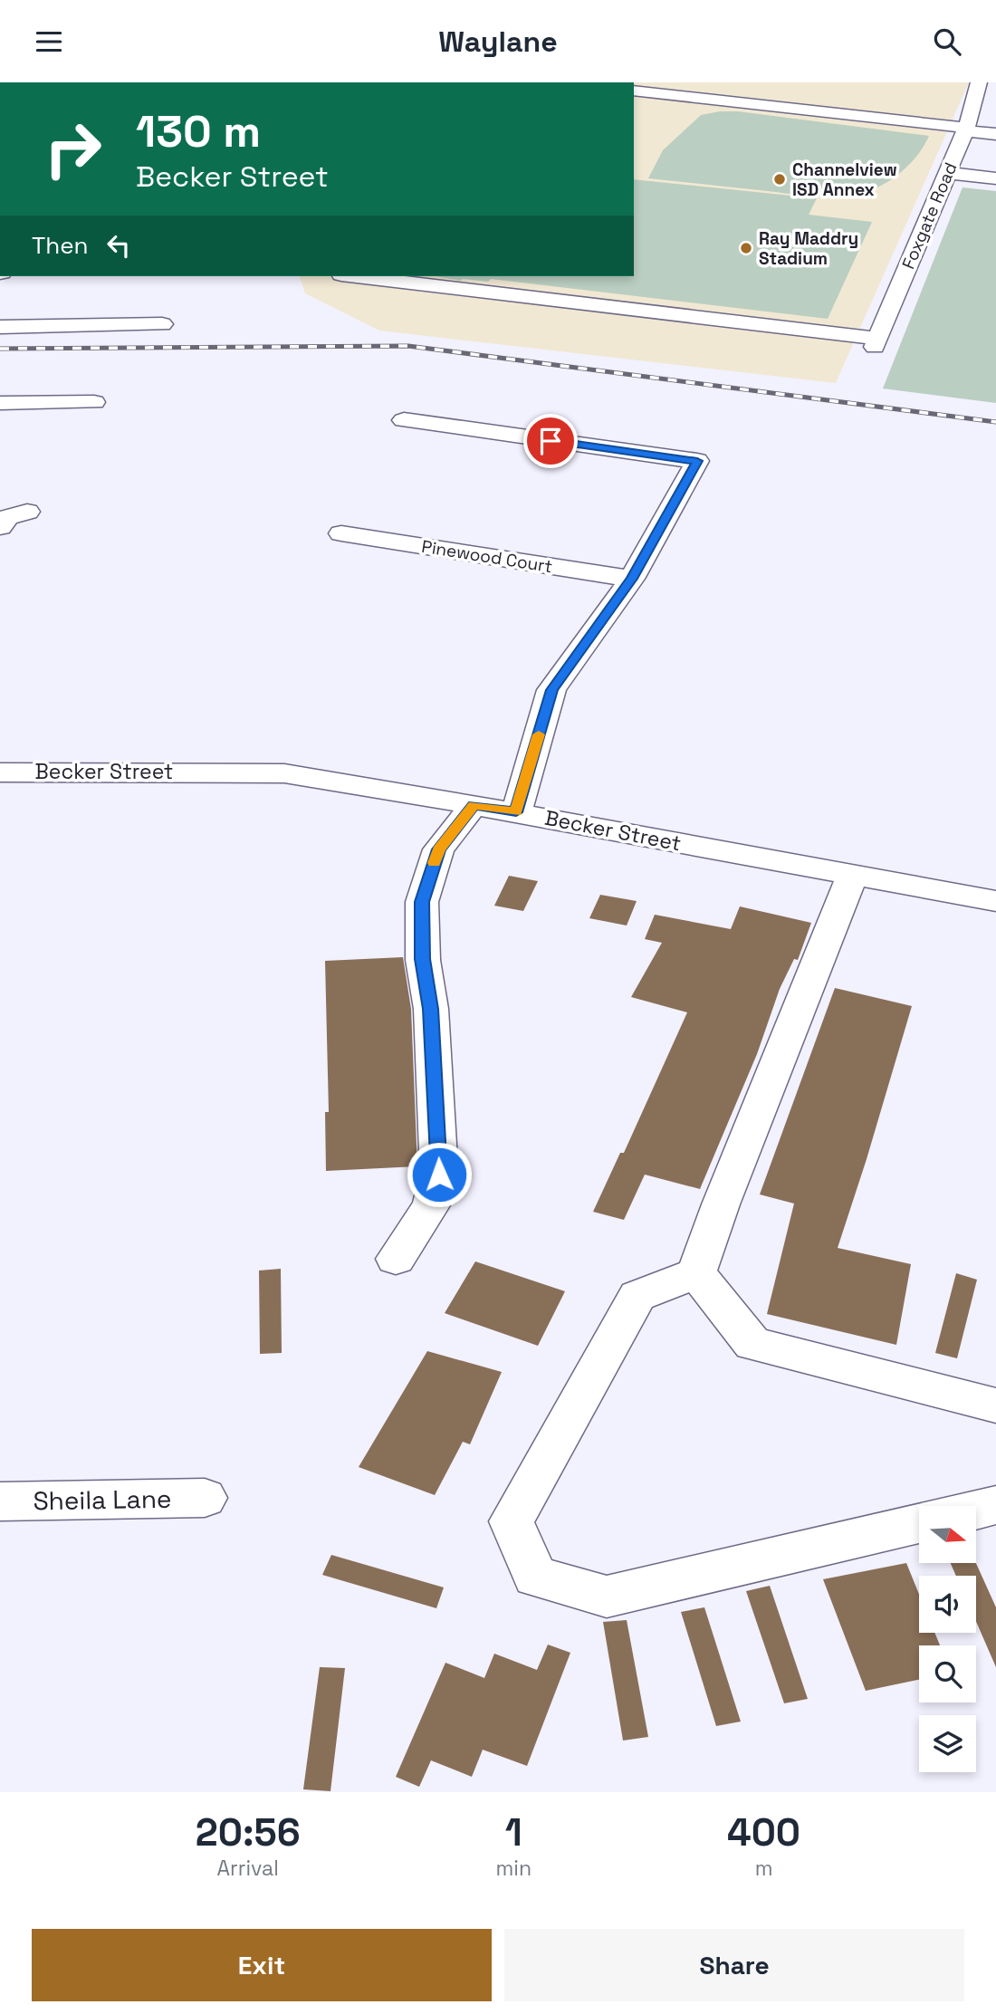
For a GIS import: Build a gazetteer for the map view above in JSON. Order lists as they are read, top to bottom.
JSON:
{
  "streets": {
    "street": [
      "Foxgate Road",
      "Pinewood Court",
      "Becker Street",
      "Sheila Lane"
    ]
  },
  "places": ["Channelview ISD Annex", "Ray Maddry Stadium"],
  "north": "right",
  "page": {
    "header": "Waylane",
    "turn": ["130 m", "Becker Street"],
    "then": "Then",
    "eta": [
      "20:56",
      "Arrival",
      "1",
      "min",
      "400",
      "m"
    ],
    "buttons": ["Exit", "Share"]
  }
}
